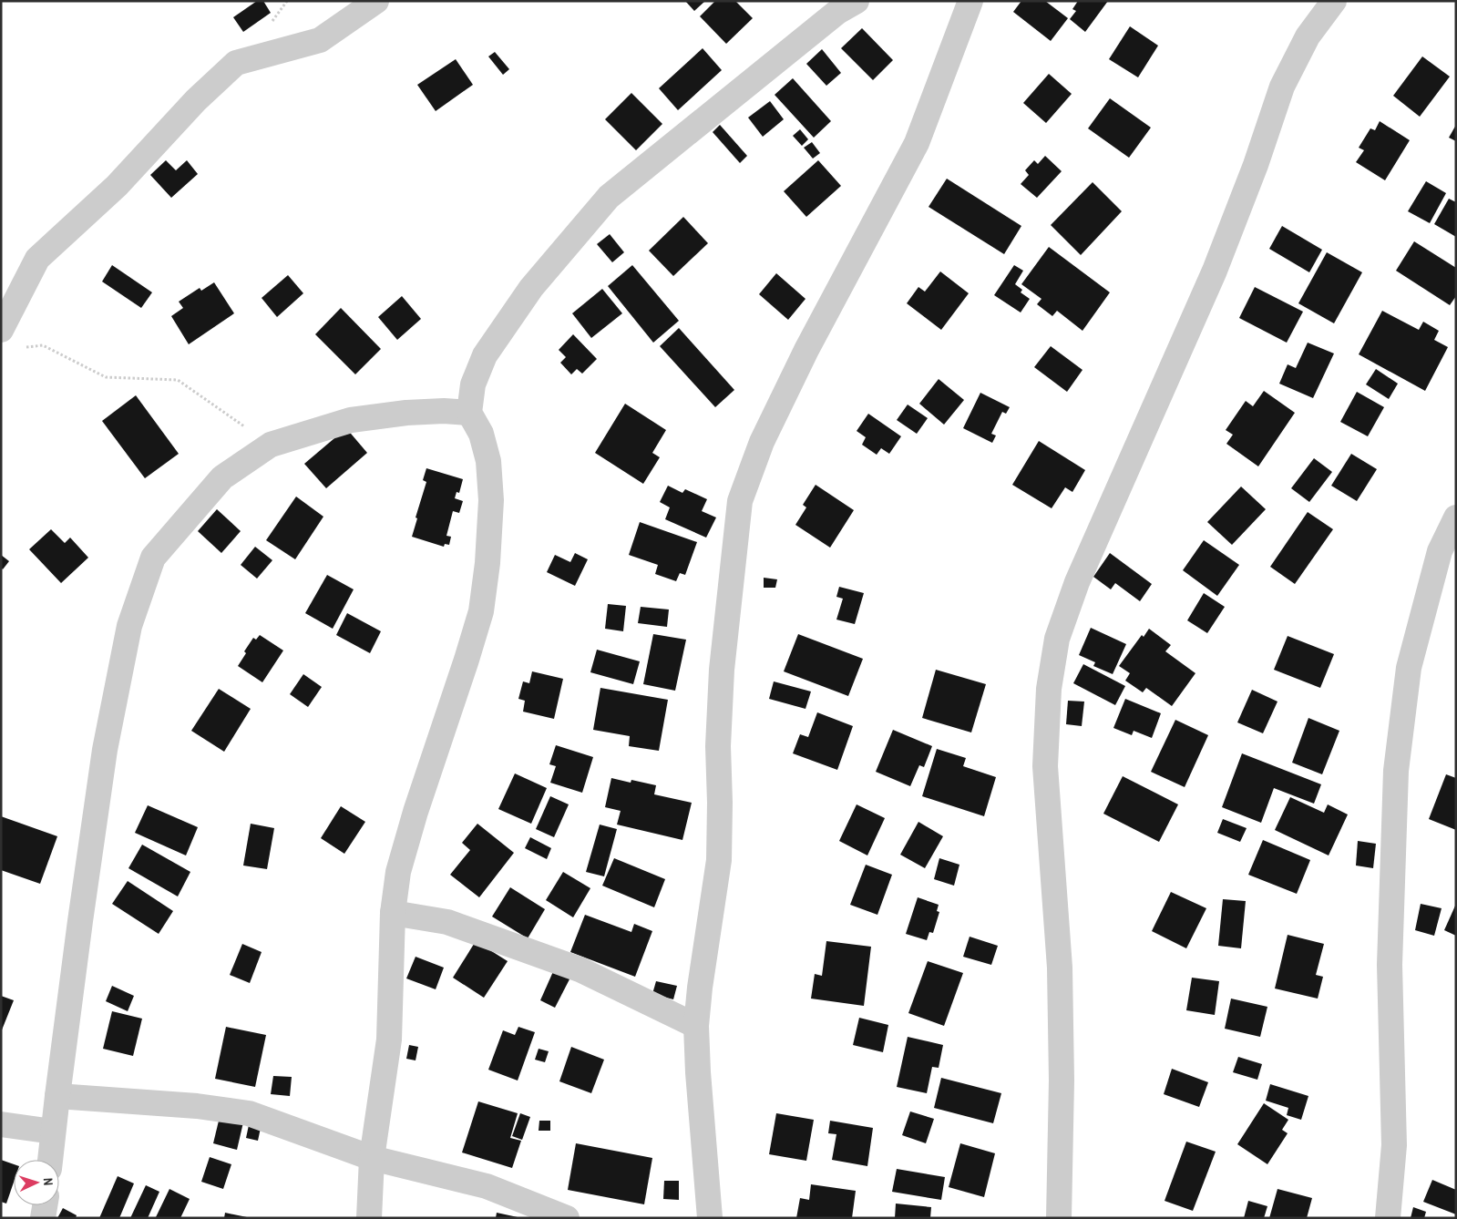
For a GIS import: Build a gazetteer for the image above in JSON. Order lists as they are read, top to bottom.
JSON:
{
  "north": "right"
}
